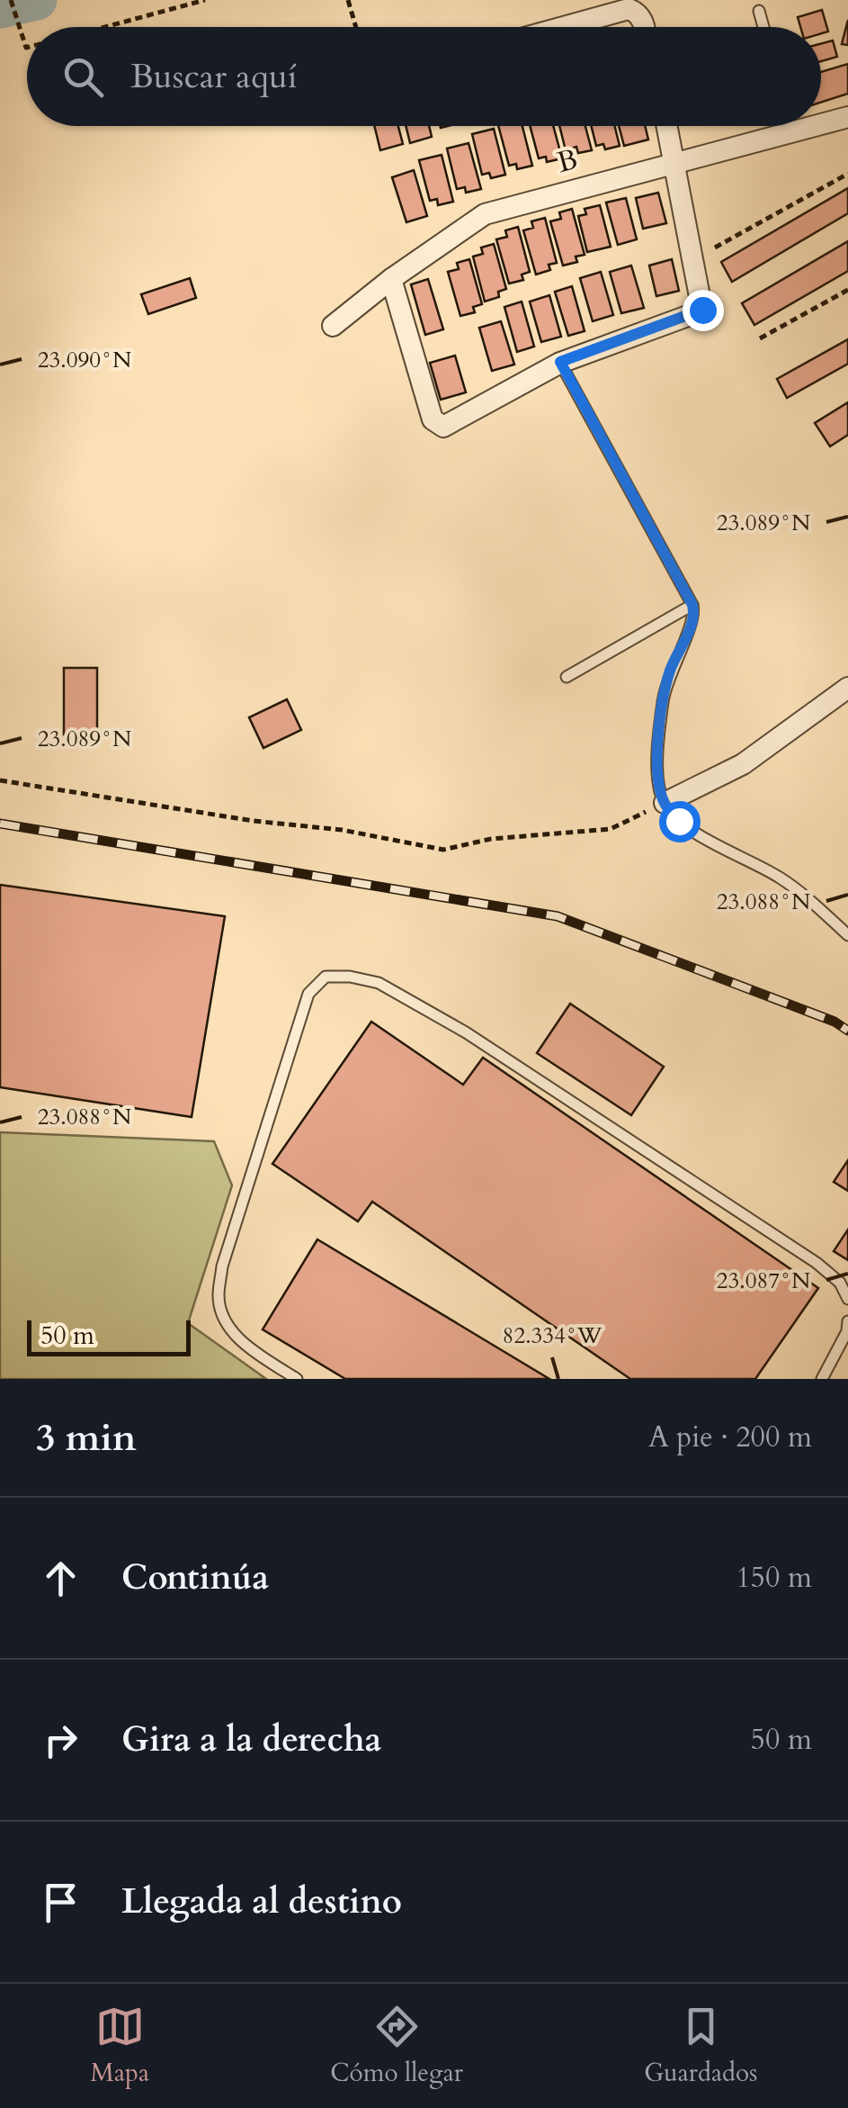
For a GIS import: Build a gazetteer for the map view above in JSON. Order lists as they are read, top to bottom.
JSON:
{
  "streets": {
    "street": ["B"]
  },
  "scale_bar": "50 m",
  "page": {
    "search": "Buscar aquí",
    "scale": "50 m",
    "heading": ["3 min", "A pie · 200 m"],
    "list": [
      ["Continúa", "150 m"],
      ["Gira a la derecha", "50 m"],
      "Llegada al destino"
    ],
    "nav": ["Mapa", "Cómo llegar", "Guardados"]
  },
  "coordinates": [
    "23.090°N",
    "23.089°N",
    "23.088°N",
    "23.087°N",
    "82.334°W"
  ]
}
